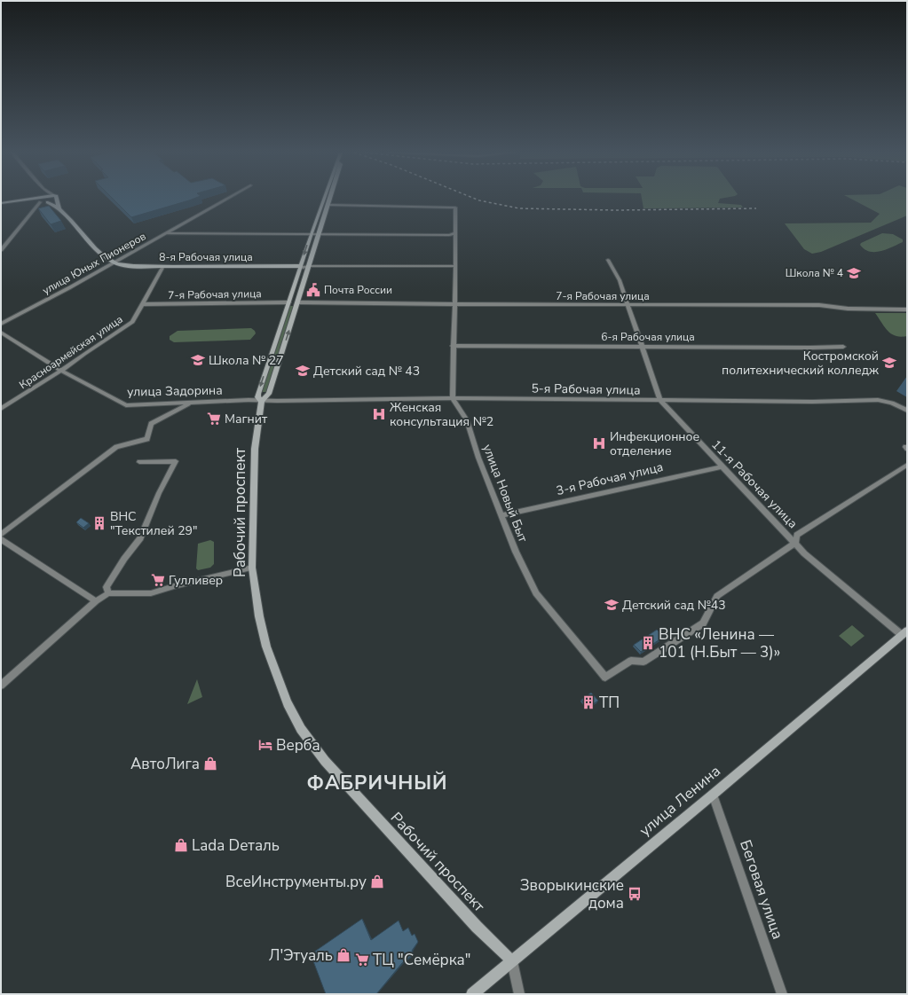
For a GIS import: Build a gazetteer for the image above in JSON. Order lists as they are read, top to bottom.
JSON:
{
  "streets": {
    "street": [
      "8-я Рабочая улица",
      "улица Юных Пионеров",
      "7-я Рабочая улица",
      "6-я Рабочая улица",
      "Красноармейская улица",
      "5-я Рабочая улица",
      "улица Задорина",
      "3-я Рабочая улица",
      "11-я Рабочая улица",
      "улица Новый Быт",
      "Рабочий проспект",
      "улица Ленина",
      "Беговая улица"
    ]
  },
  "crossings": [
    ["8-я Рабочая улица", "улица Юных Пионеров"],
    ["8-я Рабочая улица", "Красноармейская улица"],
    ["8-я Рабочая улица", "Рабочий проспект"],
    ["7-я Рабочая улица", "Красноармейская улица"],
    ["7-я Рабочая улица", "11-я Рабочая улица"],
    ["7-я Рабочая улица", "Рабочий проспект"],
    ["6-я Рабочая улица", "11-я Рабочая улица"],
    ["Красноармейская улица", "улица Задорина"],
    ["5-я Рабочая улица", "улица Задорина"],
    ["5-я Рабочая улица", "11-я Рабочая улица"],
    ["5-я Рабочая улица", "улица Новый Быт"],
    ["5-я Рабочая улица", "Рабочий проспект"],
    ["улица Задорина", "Рабочий проспект"],
    ["3-я Рабочая улица", "11-я Рабочая улица"],
    ["3-я Рабочая улица", "улица Новый Быт"],
    ["11-я Рабочая улица", "улица Новый Быт"],
    ["11-я Рабочая улица", "улица Ленина"],
    ["Рабочий проспект", "улица Ленина"],
    ["улица Ленина", "Беговая улица"]
  ],
  "districts": ["ФАБРИЧНЫЙ"],
  "places": {
    "school or university": [
      "Школа № 4",
      "Школа № 27",
      "Костромской политехнический колледж",
      "Детский сад № 43",
      "Детский сад №43"
    ],
    "public building": ["Почта России"],
    "hospital": ["Женская консультация №2", "Инфекционное отделение"],
    "supermarket": ["Магнит", "Гулливер", "ТЦ \"Семёрка\""],
    "building": ["ВНС \"Текстилей 29\"", "ВНС «Ленина — 101 (Н.Быт — 3)»", "ТП"],
    "hotel": ["Верба"],
    "shop": [
      "АвтоЛига",
      "Lada Dеталь",
      "ВсеИнструменты.ру",
      "Л'Этуаль"
    ],
    "bus stop": ["Зворыкинские дома"]
  }
}
